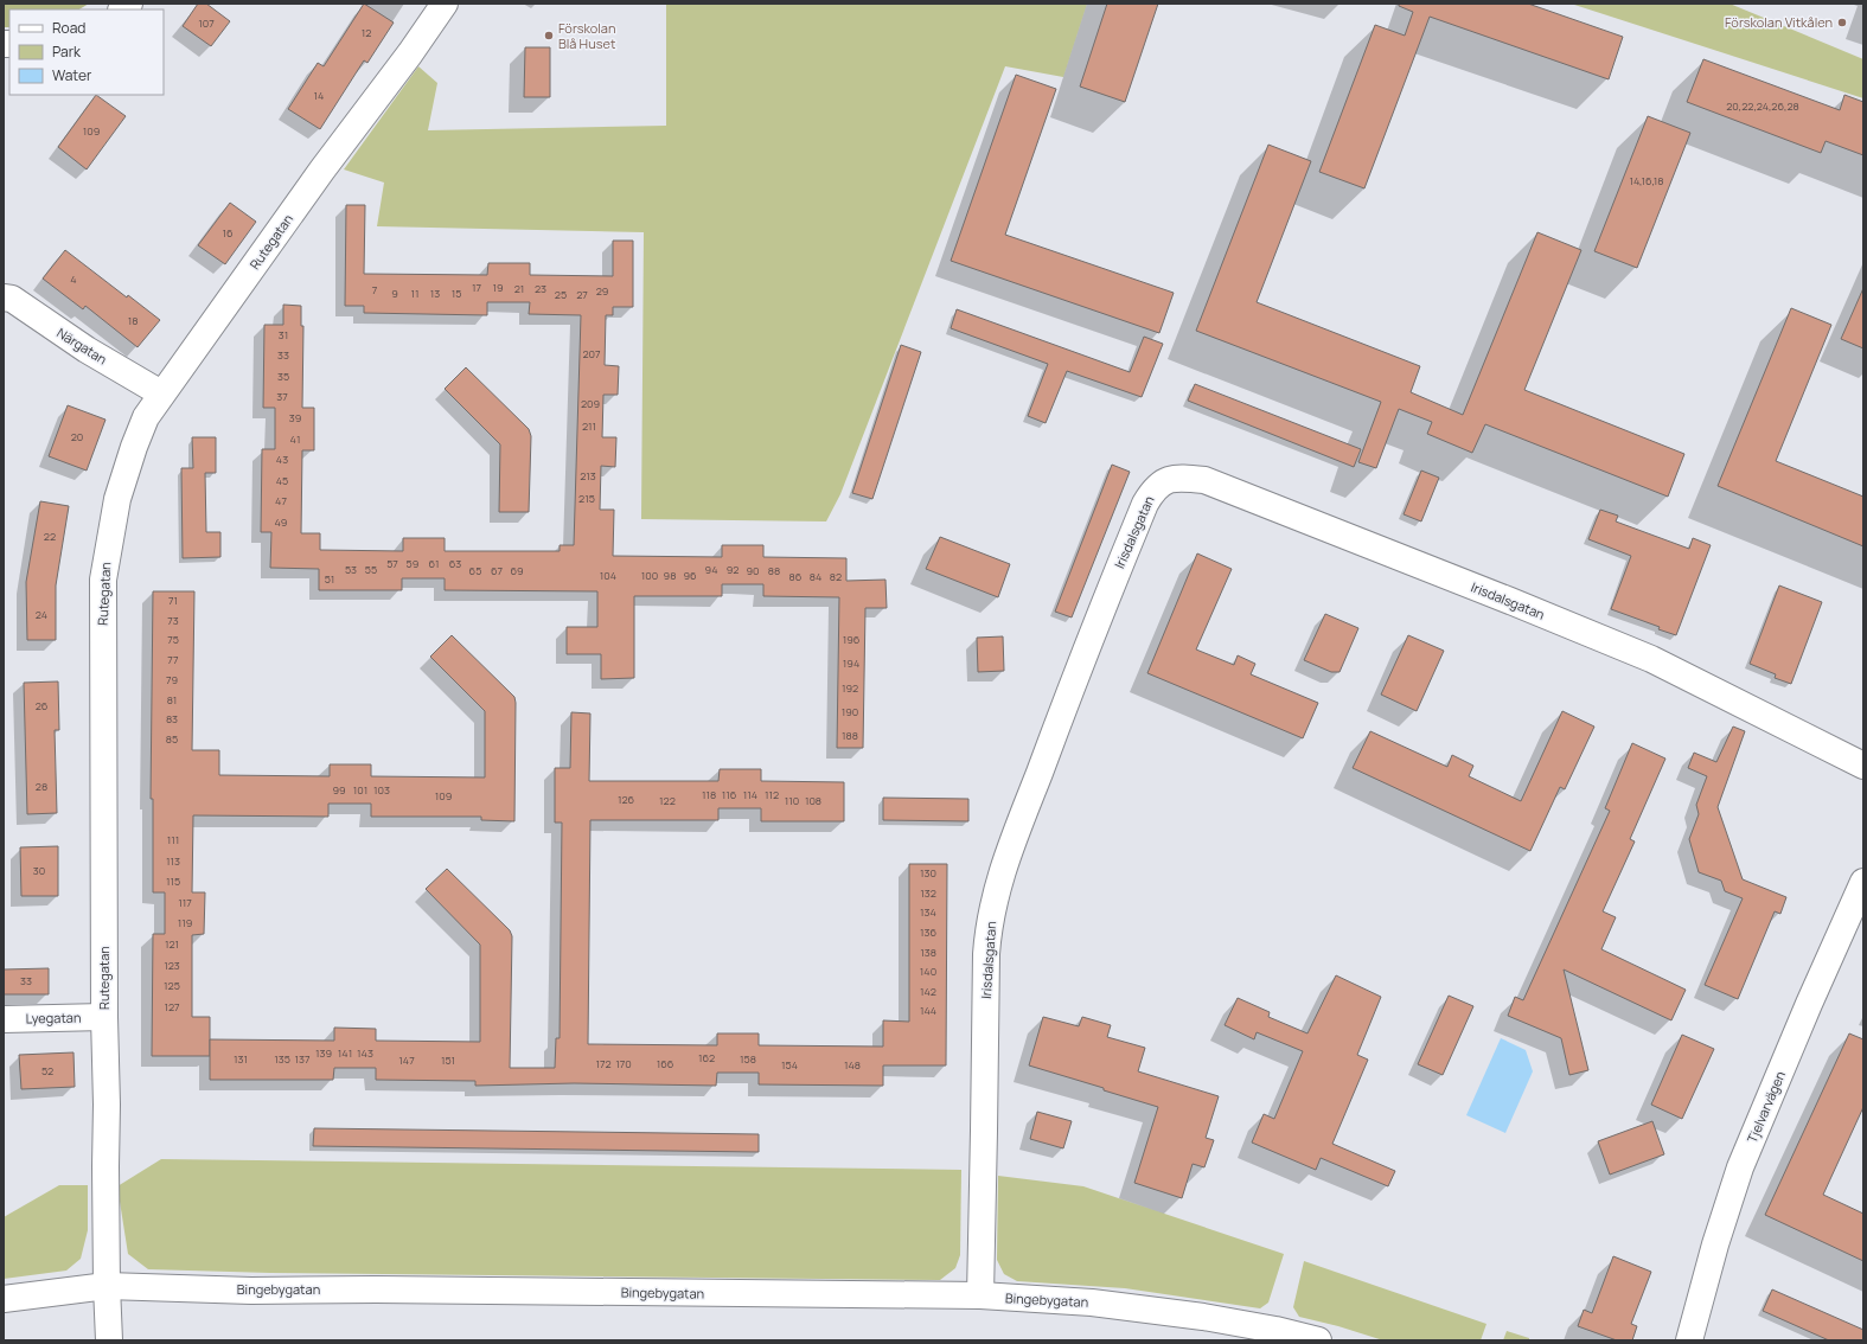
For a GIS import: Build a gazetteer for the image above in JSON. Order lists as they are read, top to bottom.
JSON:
{
  "streets": {
    "street": [
      "Rutegatan",
      "Närgatan",
      "Irisdalsgatan",
      "Lyegatan",
      "Tjelvarvägen",
      "Bingebygatan"
    ]
  },
  "crossings": [
    ["Rutegatan", "Närgatan"],
    ["Rutegatan", "Lyegatan"],
    ["Rutegatan", "Bingebygatan"],
    ["Irisdalsgatan", "Bingebygatan"]
  ],
  "places": ["Förskolan Vitkålen", "Förskolan Blå Huset"],
  "house_numbers": [
    "107",
    "12",
    "14",
    "20,22,24,26,28",
    "109",
    "14,16,18",
    "16",
    "4",
    "17",
    "19",
    "21",
    "23",
    "7",
    "29",
    "9",
    "11",
    "13",
    "15",
    "25",
    "27",
    "18",
    "31",
    "207",
    "33",
    "35",
    "37",
    "209",
    "39",
    "211",
    "20",
    "41",
    "43",
    "213",
    "45",
    "215",
    "47",
    "49",
    "22",
    "57",
    "59",
    "61",
    "63",
    "53",
    "55",
    "94",
    "92",
    "65",
    "67",
    "69",
    "90",
    "88",
    "104",
    "100",
    "98",
    "96",
    "86",
    "84",
    "82",
    "51",
    "71",
    "24",
    "73",
    "75",
    "196",
    "77",
    "194",
    "79",
    "192",
    "81",
    "26",
    "190",
    "83",
    "188",
    "85",
    "28",
    "99",
    "101",
    "103",
    "118",
    "116",
    "114",
    "112",
    "109",
    "126",
    "122",
    "110",
    "108",
    "111",
    "113",
    "30",
    "130",
    "115",
    "132",
    "117",
    "134",
    "119",
    "136",
    "121",
    "138",
    "123",
    "140",
    "33",
    "125",
    "142",
    "127",
    "144",
    "139",
    "141",
    "143",
    "162",
    "131",
    "135",
    "137",
    "158",
    "147",
    "151",
    "172",
    "170",
    "166",
    "154",
    "148",
    "52"
  ],
  "legend": ["Road", "Park", "Water"]
}
